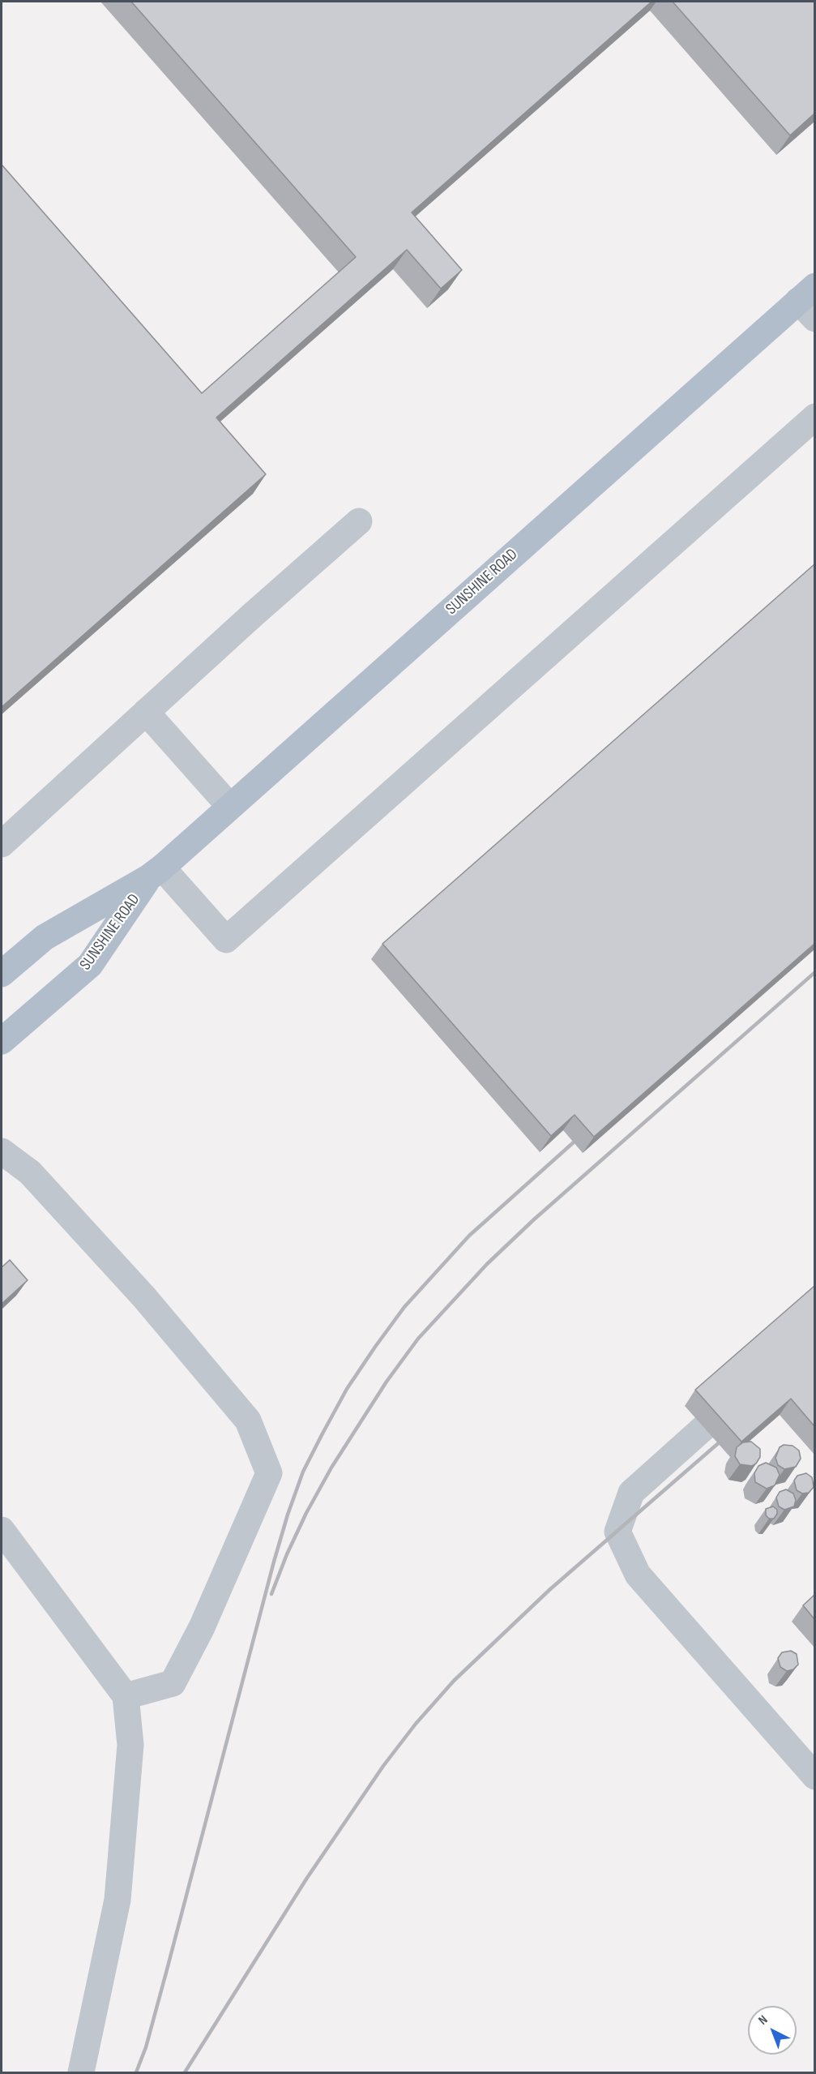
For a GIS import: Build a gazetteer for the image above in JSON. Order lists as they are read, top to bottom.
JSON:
{
  "streets": {
    "main road": ["SUNSHINE ROAD"]
  },
  "north": "top left"
}
